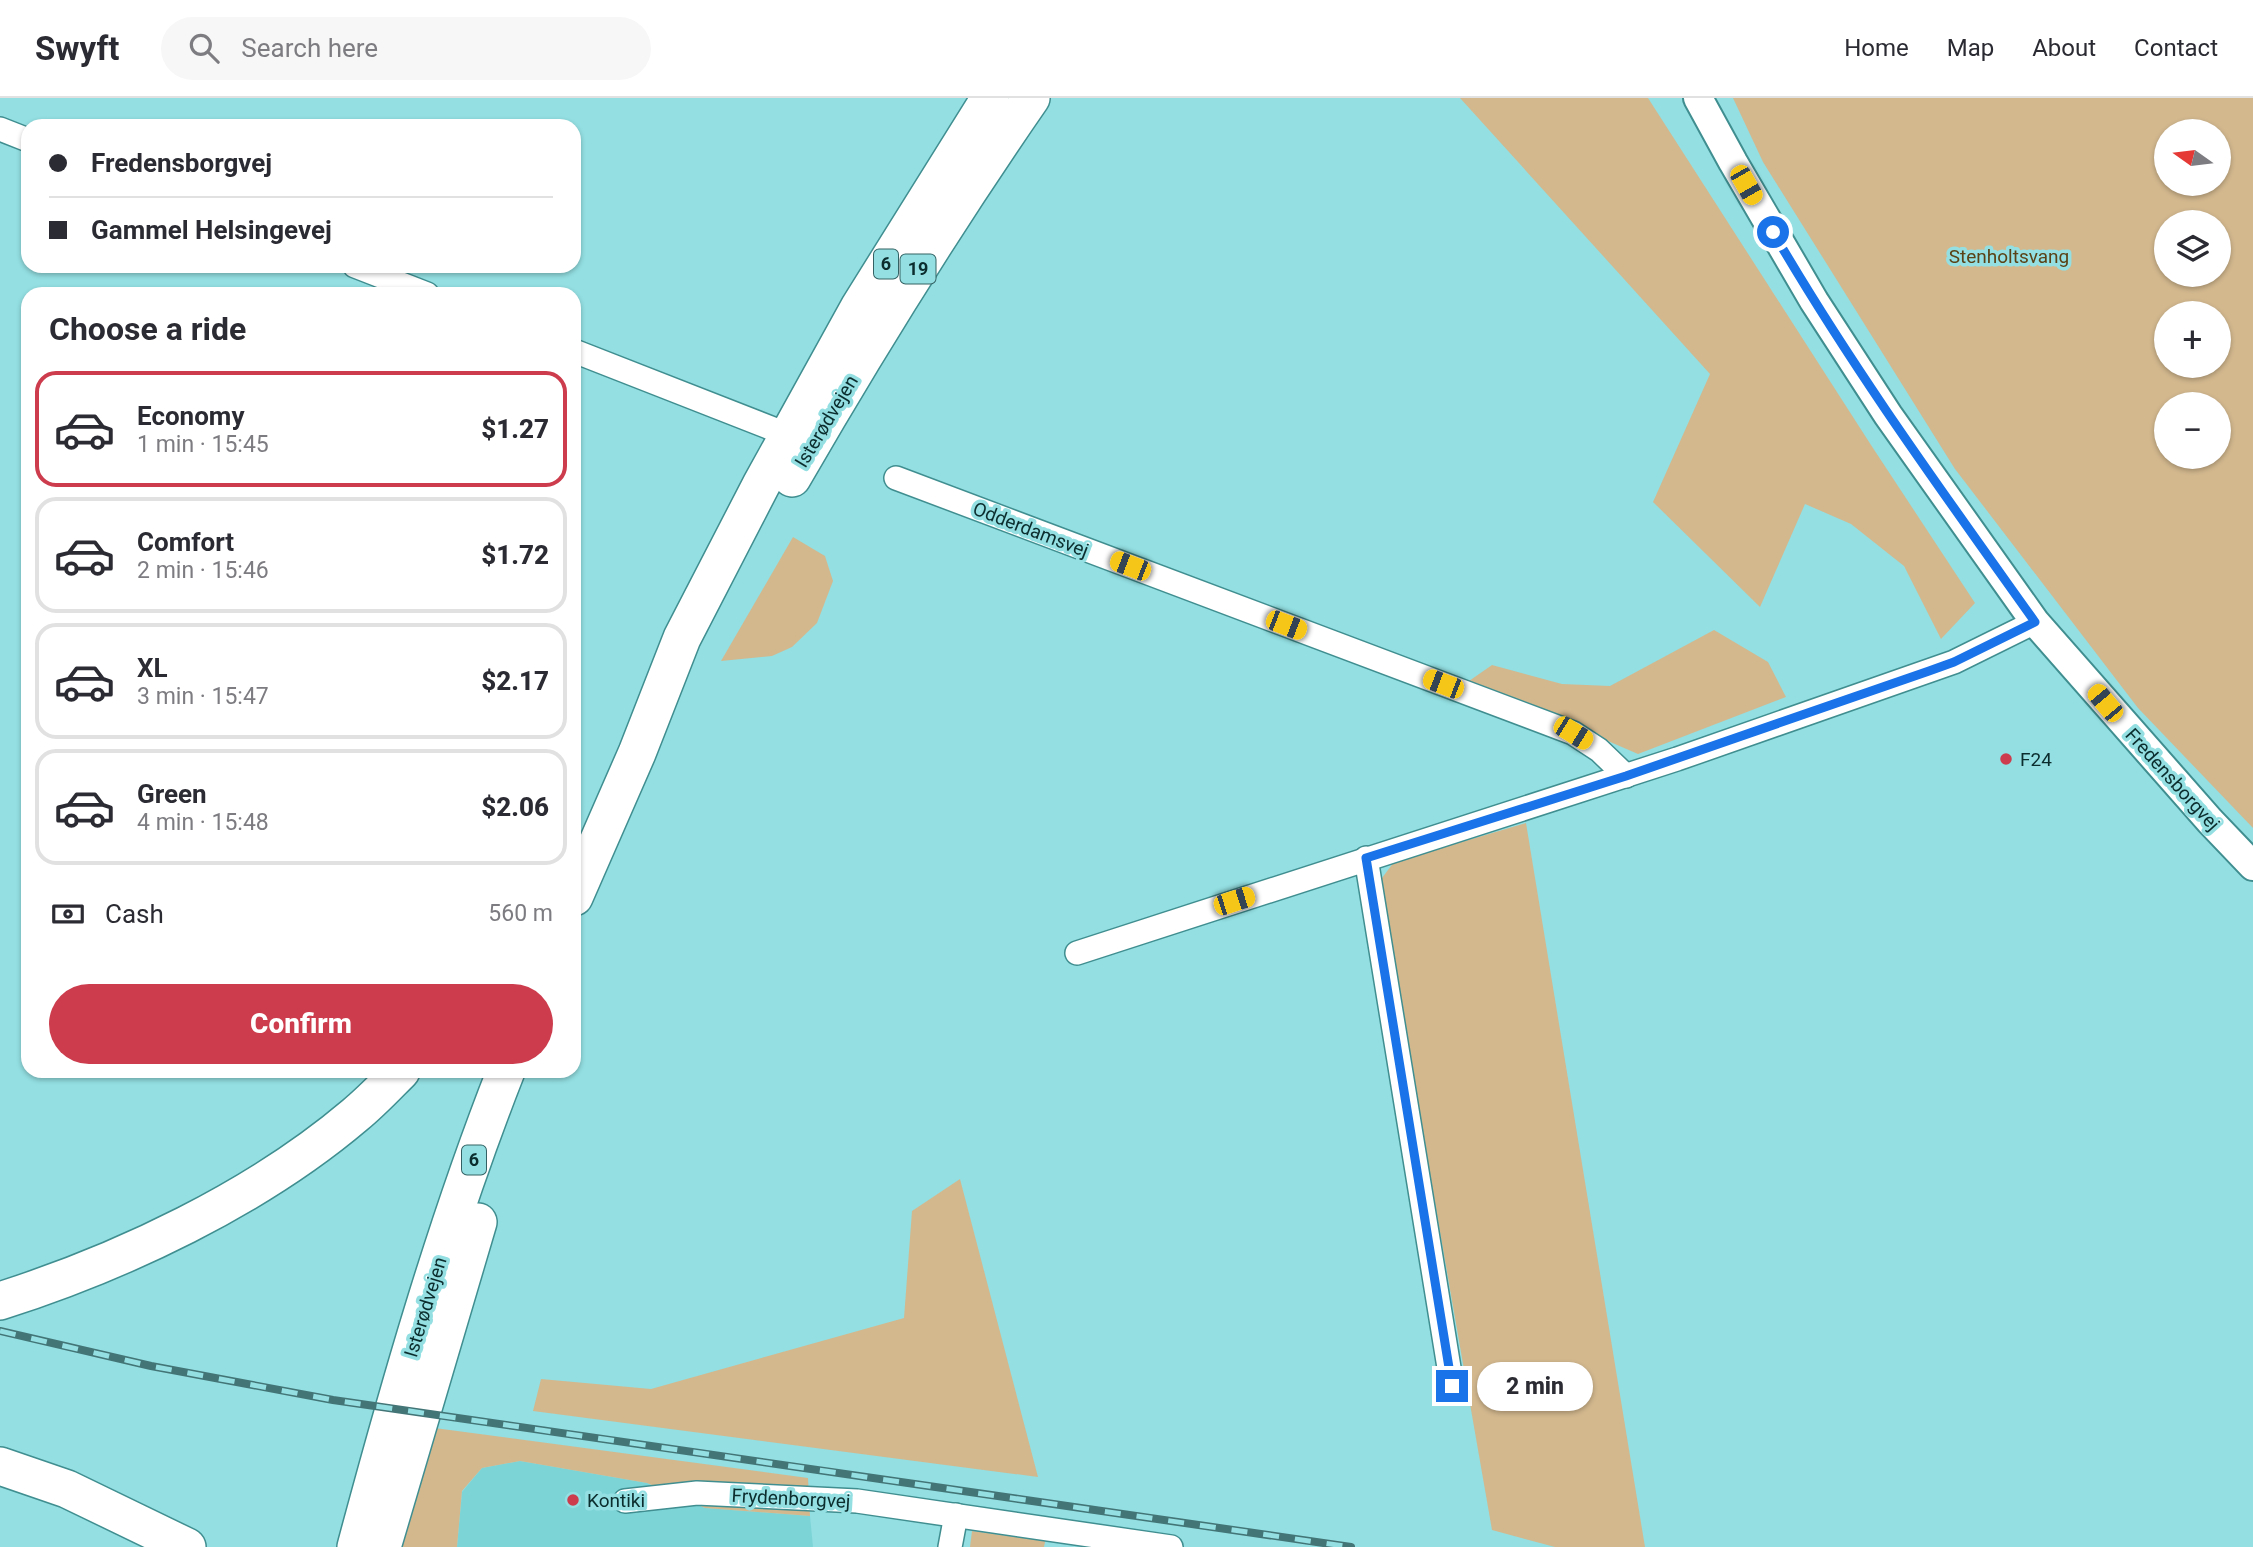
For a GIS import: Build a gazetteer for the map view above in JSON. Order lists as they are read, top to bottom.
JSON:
{
  "streets": {
    "highway": ["6", "19", "Isterødvejen"],
    "street": ["Odderdamsvej", "Fredensborgvej", "Frydenborgvej"]
  },
  "parks": ["Stenholtsvang"],
  "places": ["F24", "Kontiki"],
  "north": "left",
  "page": {
    "header": "Swyft",
    "search": "Search here",
    "nav": [
      "Home",
      "Map",
      "About",
      "Contact"
    ],
    "map_buttons": ["+", "−"],
    "banner": ["Fredensborgvej", "Gammel Helsingevej"],
    "heading": "Choose a ride",
    "list": [
      {
        "name": "Economy",
        "note": "1 min · 15:45",
        "value": "$1.27"
      },
      {
        "name": "Comfort",
        "note": "2 min · 15:46",
        "value": "$1.72"
      },
      {
        "name": "XL",
        "note": "3 min · 15:47",
        "value": "$2.17"
      },
      {
        "name": "Green",
        "note": "4 min · 15:48",
        "value": "$2.06"
      }
    ],
    "pay": ["Cash", "560 m"],
    "buttons": "Confirm",
    "bubble": "2 min"
  }
}
